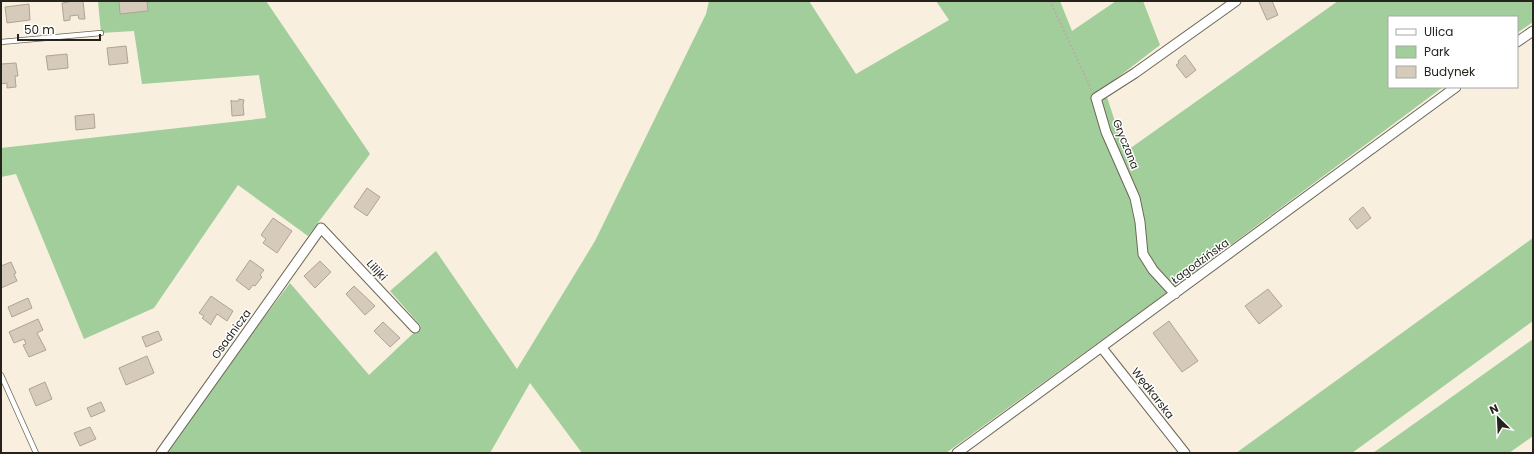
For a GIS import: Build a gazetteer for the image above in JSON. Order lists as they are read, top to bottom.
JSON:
{
  "streets": {
    "street": [
      "Gryczana",
      "Łagodzińska",
      "Lilijki",
      "Osadnicza",
      "Wędkarska"
    ]
  },
  "crossings": [
    ["Gryczana", "Łagodzińska"],
    ["Łagodzińska", "Wędkarska"],
    ["Lilijki", "Osadnicza"]
  ],
  "legend": ["Ulica", "Park", "Budynek"],
  "scale_bar": "50 m",
  "north": "top left"
}
